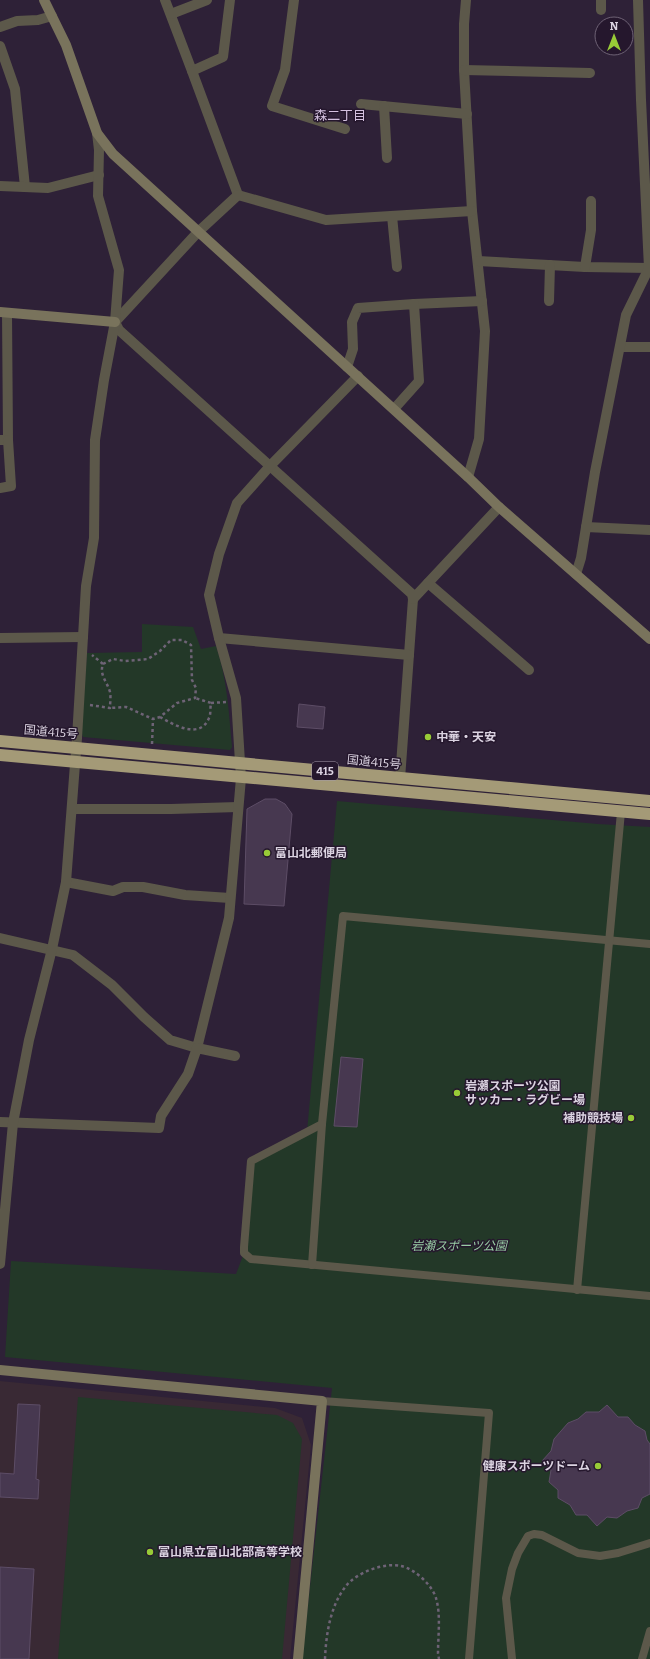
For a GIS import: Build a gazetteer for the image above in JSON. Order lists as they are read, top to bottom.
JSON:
{
  "streets": {
    "highway": ["国道415号", "415"]
  },
  "districts": ["森二丁目"],
  "parks": ["岩瀬スポーツ公園"],
  "places": [
    "中華・天安",
    "富山北郵便局",
    "岩瀬スポーツ公園 サッカー・ラグビー場",
    "補助競技場",
    "健康スポーツドーム",
    "富山県立富山北部高等学校"
  ],
  "north": "top"
}
